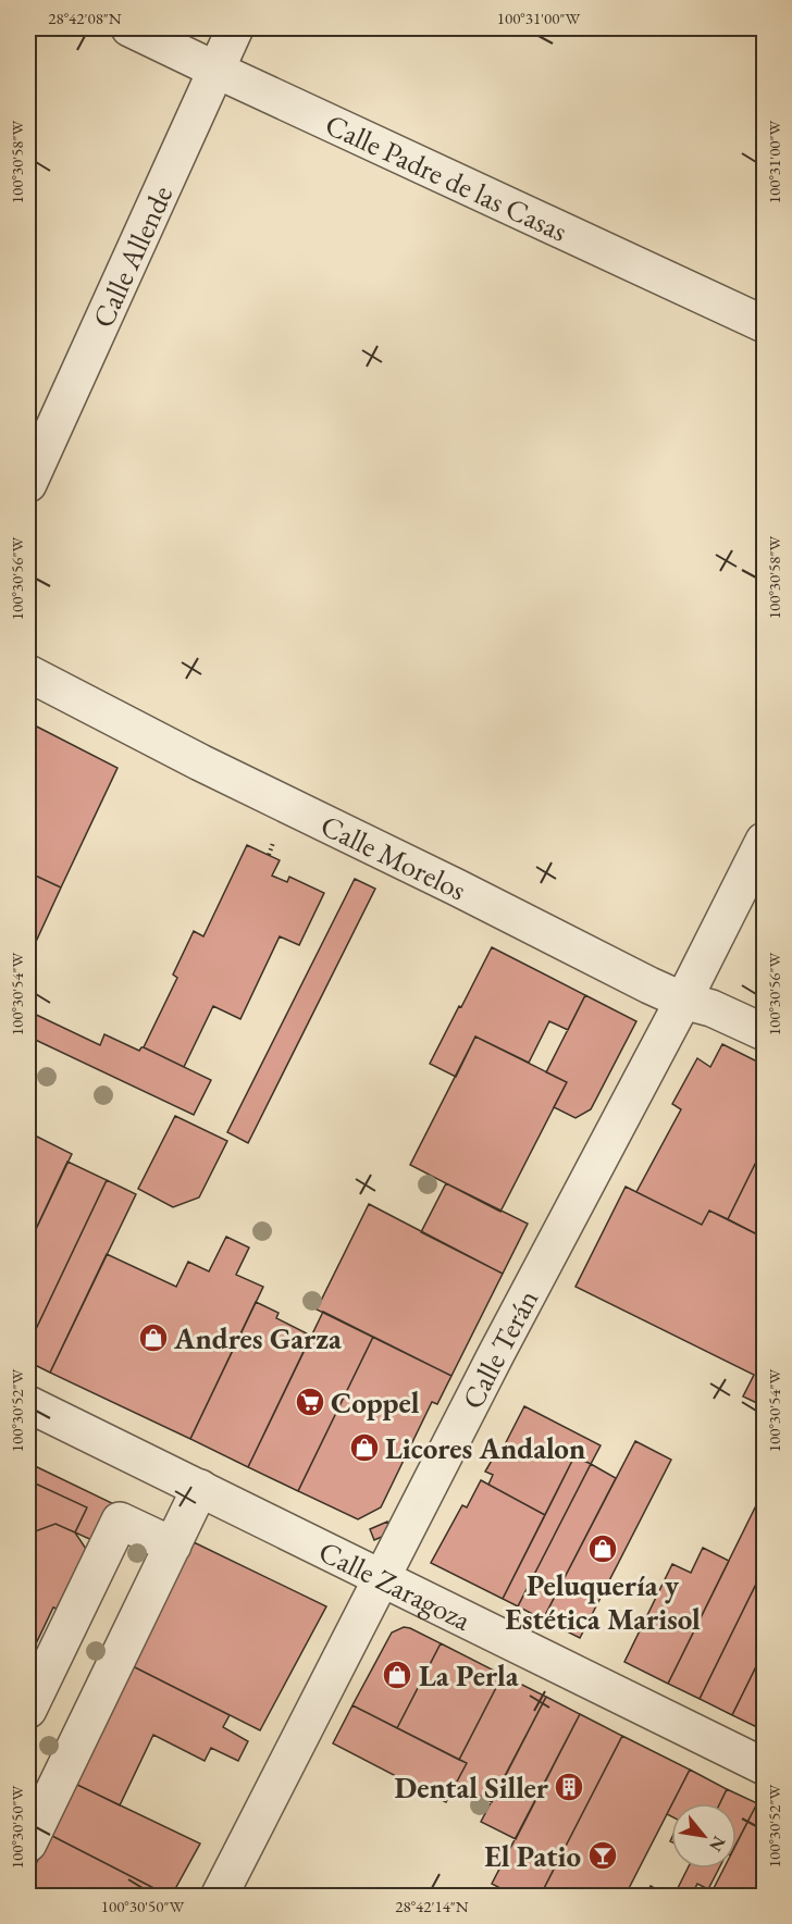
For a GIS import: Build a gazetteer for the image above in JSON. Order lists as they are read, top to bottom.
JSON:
{
  "streets": {
    "street": [
      "Calle Padre de las Casas",
      "Calle Allende",
      "Calle Morelos",
      "Calle Terán",
      "Calle Zaragoza"
    ]
  },
  "crossings": [
    ["Calle Padre de las Casas", "Calle Allende"],
    ["Calle Morelos", "Calle Terán"],
    ["Calle Terán", "Calle Zaragoza"]
  ],
  "places": {
    "shop": [
      "Andres Garza",
      "Licores Andalon",
      "Peluquería y Estética Marisol",
      "La Perla"
    ],
    "supermarket": ["Coppel"],
    "building": ["Dental Siller"],
    "bar": ["El Patio"]
  },
  "north": "bottom right",
  "coordinates": [
    "28°42'08\"N",
    "100°31'00\"W",
    "100°30'58\"W",
    "100°30'56\"W",
    "100°30'54\"W",
    "100°30'52\"W",
    "100°30'50\"W",
    "28°42'14\"N"
  ]
}
